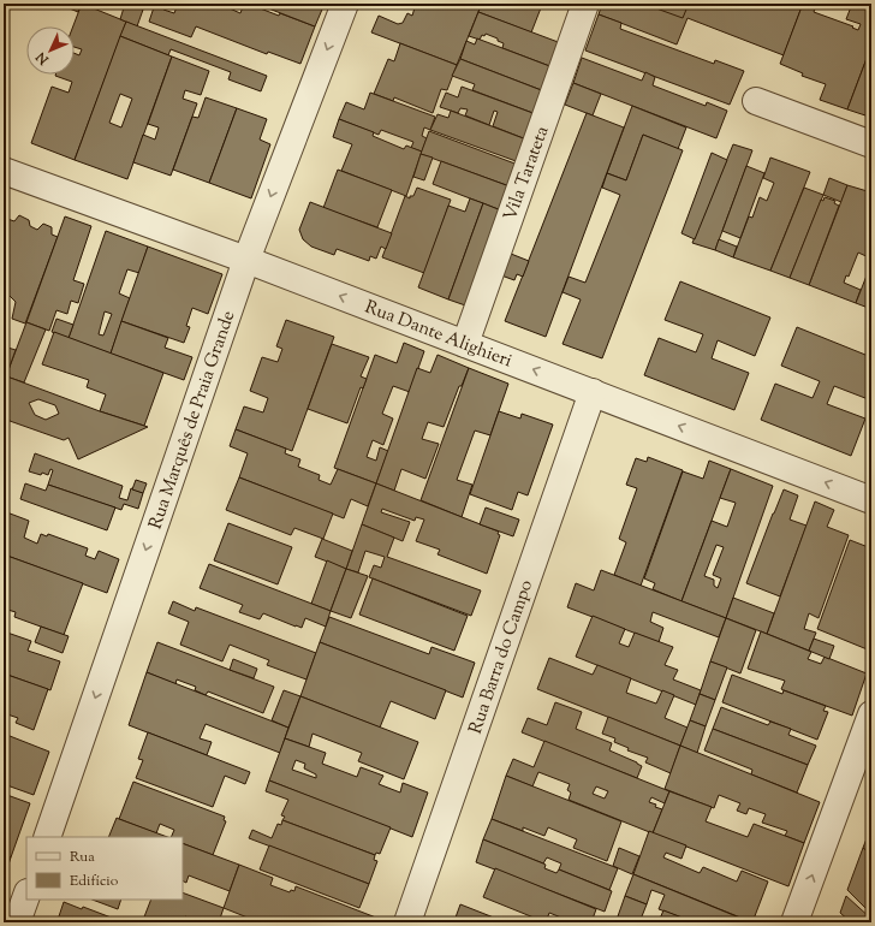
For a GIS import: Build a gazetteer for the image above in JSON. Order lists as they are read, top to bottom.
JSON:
{
  "streets": {
    "street": [
      "Vila Tarateta",
      "Rua Dante Alighieri",
      "Rua Marquês de Praia Grande",
      "Rua Barra do Campo"
    ]
  },
  "crossings": [
    ["Vila Tarateta", "Rua Dante Alighieri"],
    ["Rua Dante Alighieri", "Rua Marquês de Praia Grande"],
    ["Rua Dante Alighieri", "Rua Barra do Campo"]
  ],
  "one_way": ["Rua Dante Alighieri", "Rua Marquês de Praia Grande"],
  "legend": ["Rua", "Edifício"],
  "north": "bottom left"
}
